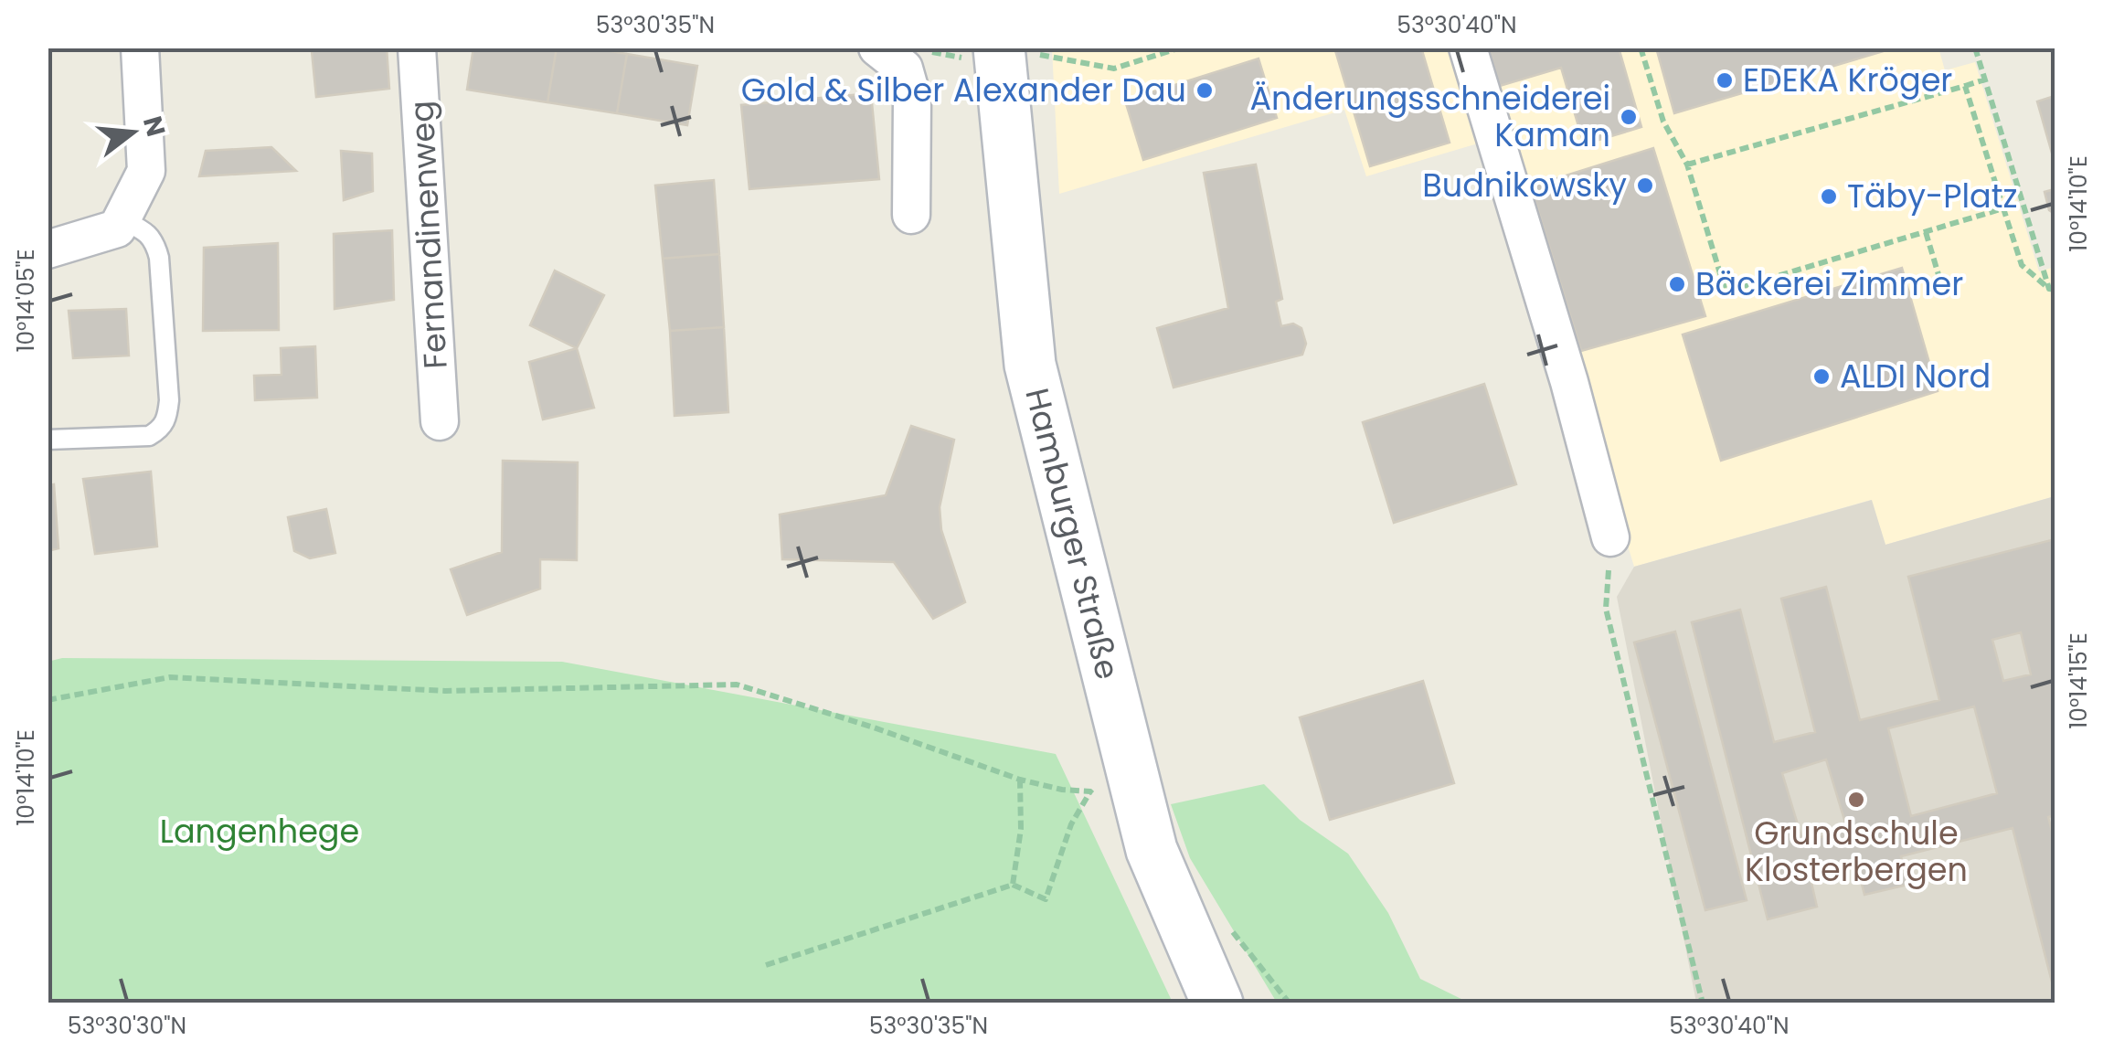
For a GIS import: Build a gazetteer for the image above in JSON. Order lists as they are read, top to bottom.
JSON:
{
  "streets": {
    "main road": ["Hamburger Straße"],
    "street": ["Fernandinenweg"]
  },
  "parks": ["Langenhege"],
  "places": [
    "EDEKA Kröger",
    "Gold & Silber Alexander Dau",
    "Änderungsschneiderei Kaman",
    "Budnikowsky",
    "Täby-Platz",
    "Bäckerei Zimmer",
    "ALDI Nord",
    "Grundschule Klosterbergen"
  ],
  "north": "right",
  "coordinates": [
    "53°30'35\"N",
    "53°30'40\"N",
    "10°14'10\"E",
    "10°14'05\"E",
    "10°14'15\"E",
    "53°30'30\"N"
  ]
}
